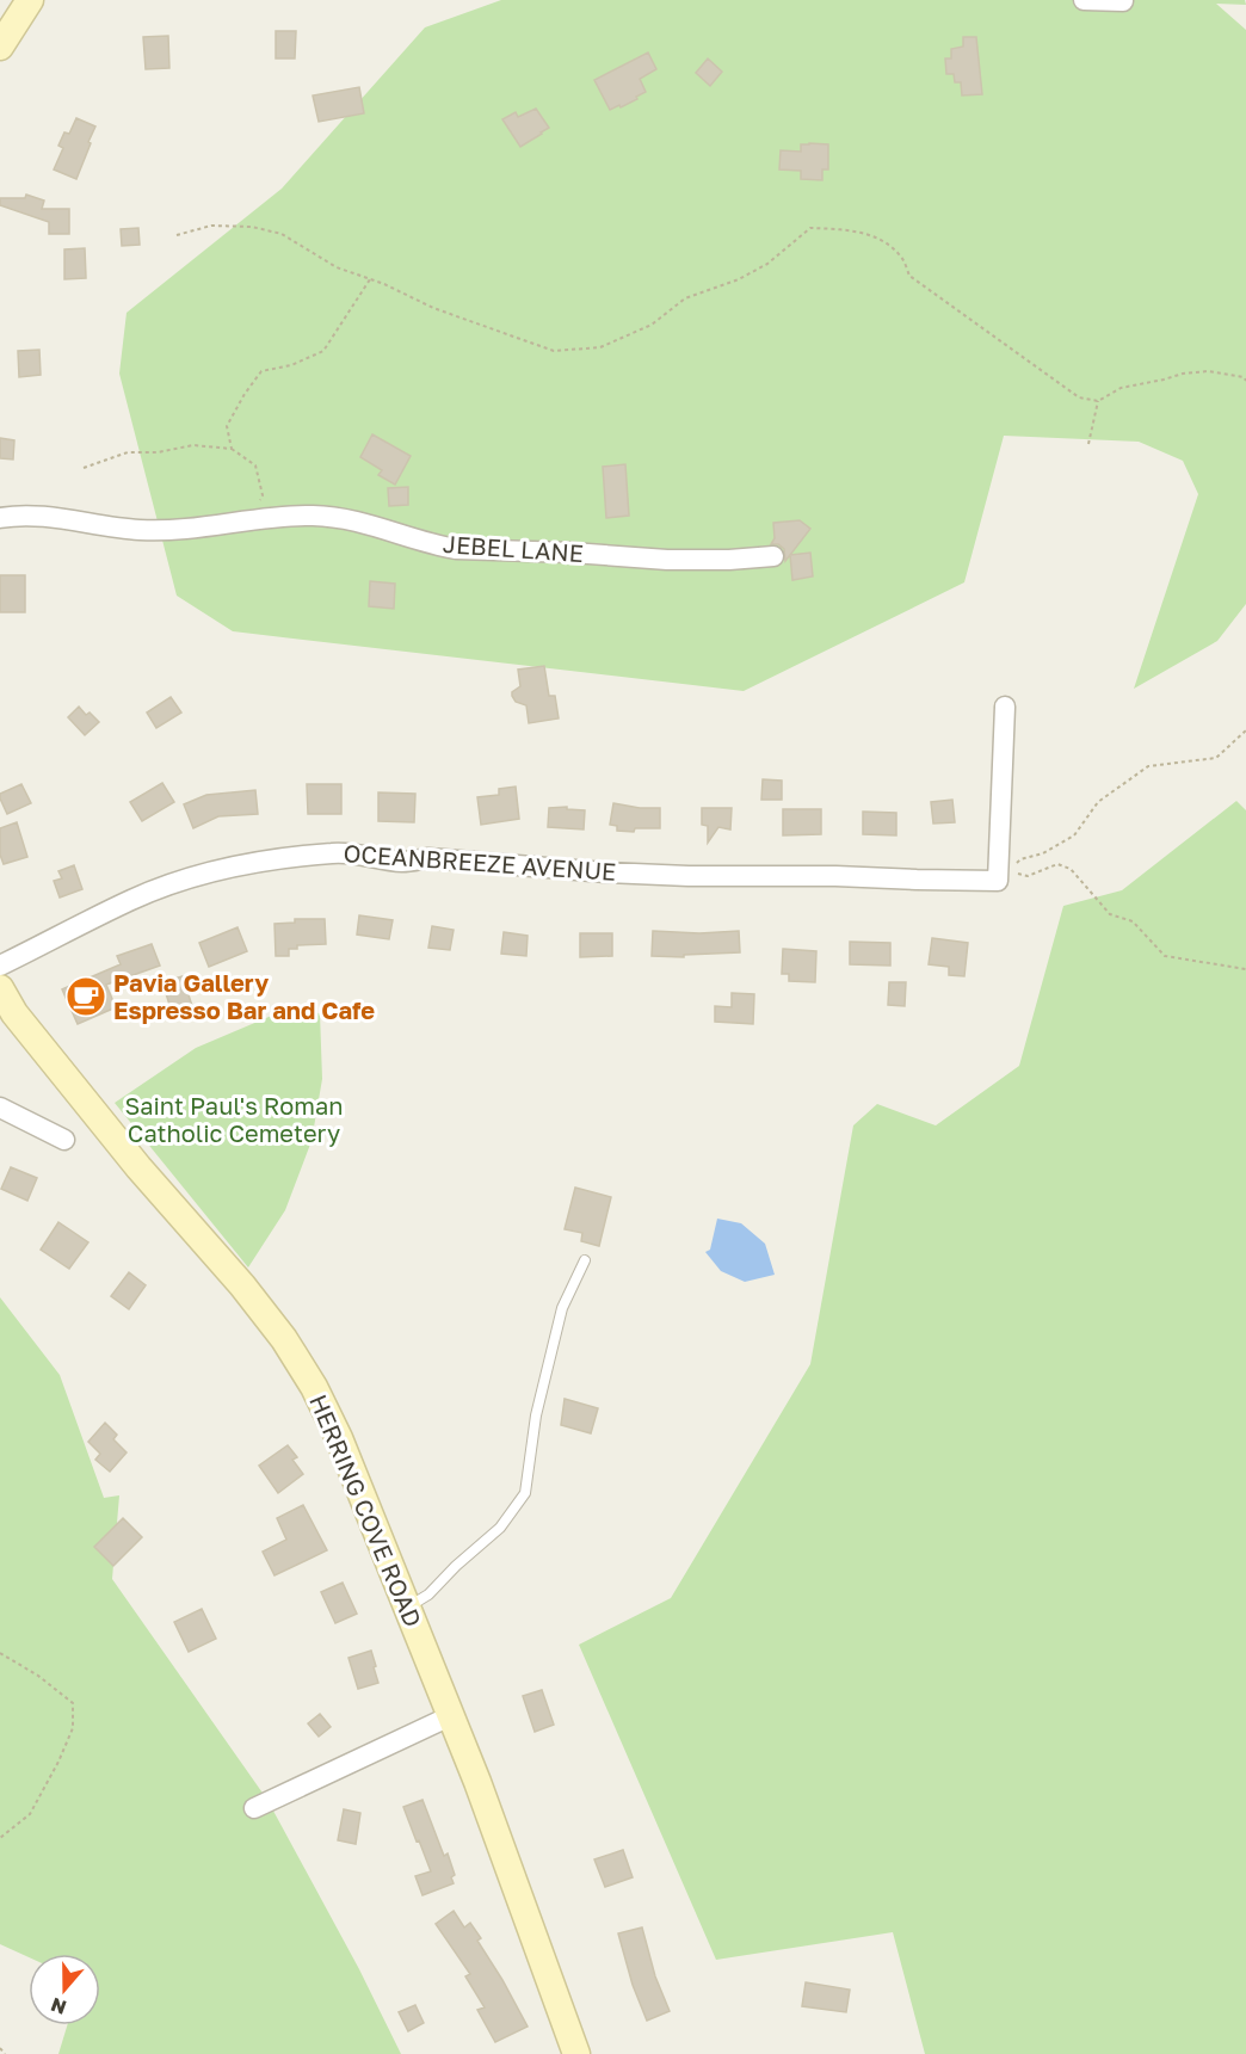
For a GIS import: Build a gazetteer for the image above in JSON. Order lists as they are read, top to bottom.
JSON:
{
  "streets": {
    "main road": ["HERRING COVE ROAD"],
    "street": ["JEBEL LANE", "OCEANBREEZE AVENUE"]
  },
  "parks": ["Saint Paul's Roman Catholic Cemetery"],
  "places": {
    "cafe": ["Pavia Gallery Espresso Bar and Cafe"]
  },
  "north": "bottom"
}
